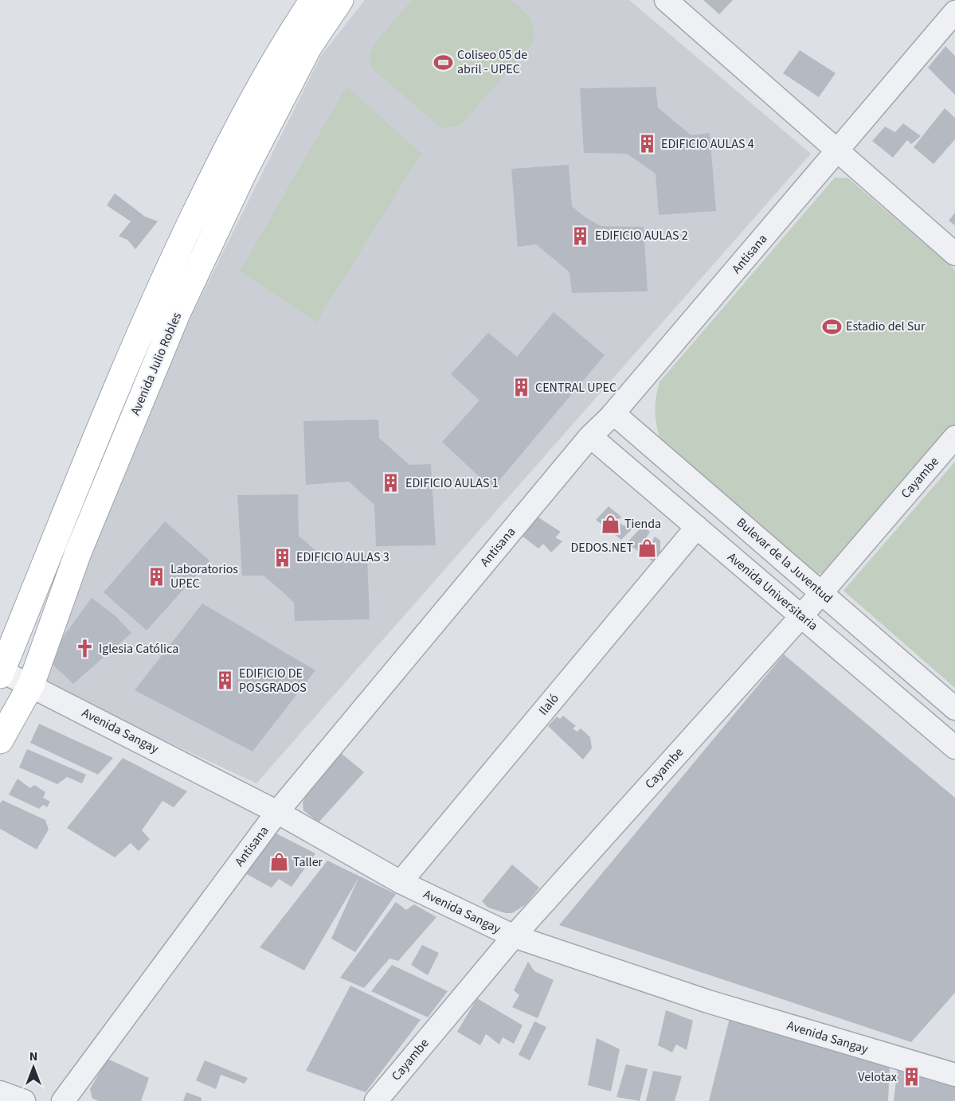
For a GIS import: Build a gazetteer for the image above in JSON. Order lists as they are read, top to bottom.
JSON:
{
  "streets": {
    "main road": ["Avenida Julio Robles"],
    "street": [
      "Antisana",
      "Cayambe",
      "Bulevar de la Juventud",
      "Avenida Universitaria",
      "Ilaló",
      "Avenida Sangay"
    ]
  },
  "crossings": [
    ["Antisana", "Bulevar de la Juventud"],
    ["Antisana", "Avenida Universitaria"],
    ["Antisana", "Avenida Sangay"],
    ["Avenida Julio Robles", "Avenida Sangay"],
    ["Cayambe", "Bulevar de la Juventud"],
    ["Cayambe", "Avenida Universitaria"],
    ["Cayambe", "Avenida Sangay"],
    ["Avenida Universitaria", "Ilaló"],
    ["Ilaló", "Avenida Sangay"]
  ],
  "places": {
    "sports": ["Coliseo 05 de abril - UPEC", "Estadio del Sur"],
    "building": [
      "EDIFICIO AULAS 4",
      "EDIFICIO AULAS 2",
      "CENTRAL UPEC",
      "EDIFICIO AULAS 1",
      "EDIFICIO AULAS 3",
      "Laboratorios UPEC",
      "EDIFICIO DE POSGRADOS",
      "Velotax"
    ],
    "shop": ["Tienda", "DEDOS.NET", "Taller"],
    "church": ["Iglesia Católica"]
  },
  "north": "top"
}
